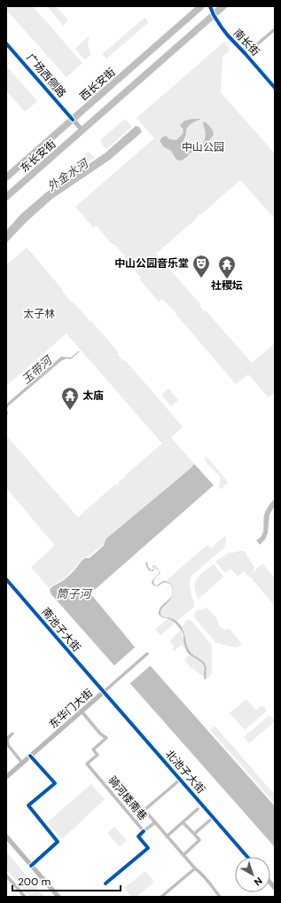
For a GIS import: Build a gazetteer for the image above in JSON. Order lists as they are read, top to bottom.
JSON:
{
  "streets": {
    "highway": ["西长安街", "东长安街"],
    "street": [
      "南长街",
      "广场西侧路",
      "南池子大街",
      "东华门大街",
      "北池子大街",
      "骑河楼南巷"
    ]
  },
  "crossings": [
    ["广场西侧路", "西长安街"],
    ["广场西侧路", "东长安街"],
    ["南池子大街", "东华门大街"],
    ["南池子大街", "北池子大街"],
    ["东华门大街", "北池子大街"],
    ["东华门大街", "骑河楼南巷"]
  ],
  "water": ["外金水河", "玉带河", "筒子河"],
  "parks": ["中山公园", "太子林"],
  "places": {
    "theatre": ["中山公园音乐堂"],
    "temple": ["社稷坛", "太庙"]
  },
  "scale_bar": "200 m",
  "north": "bottom right"
}
